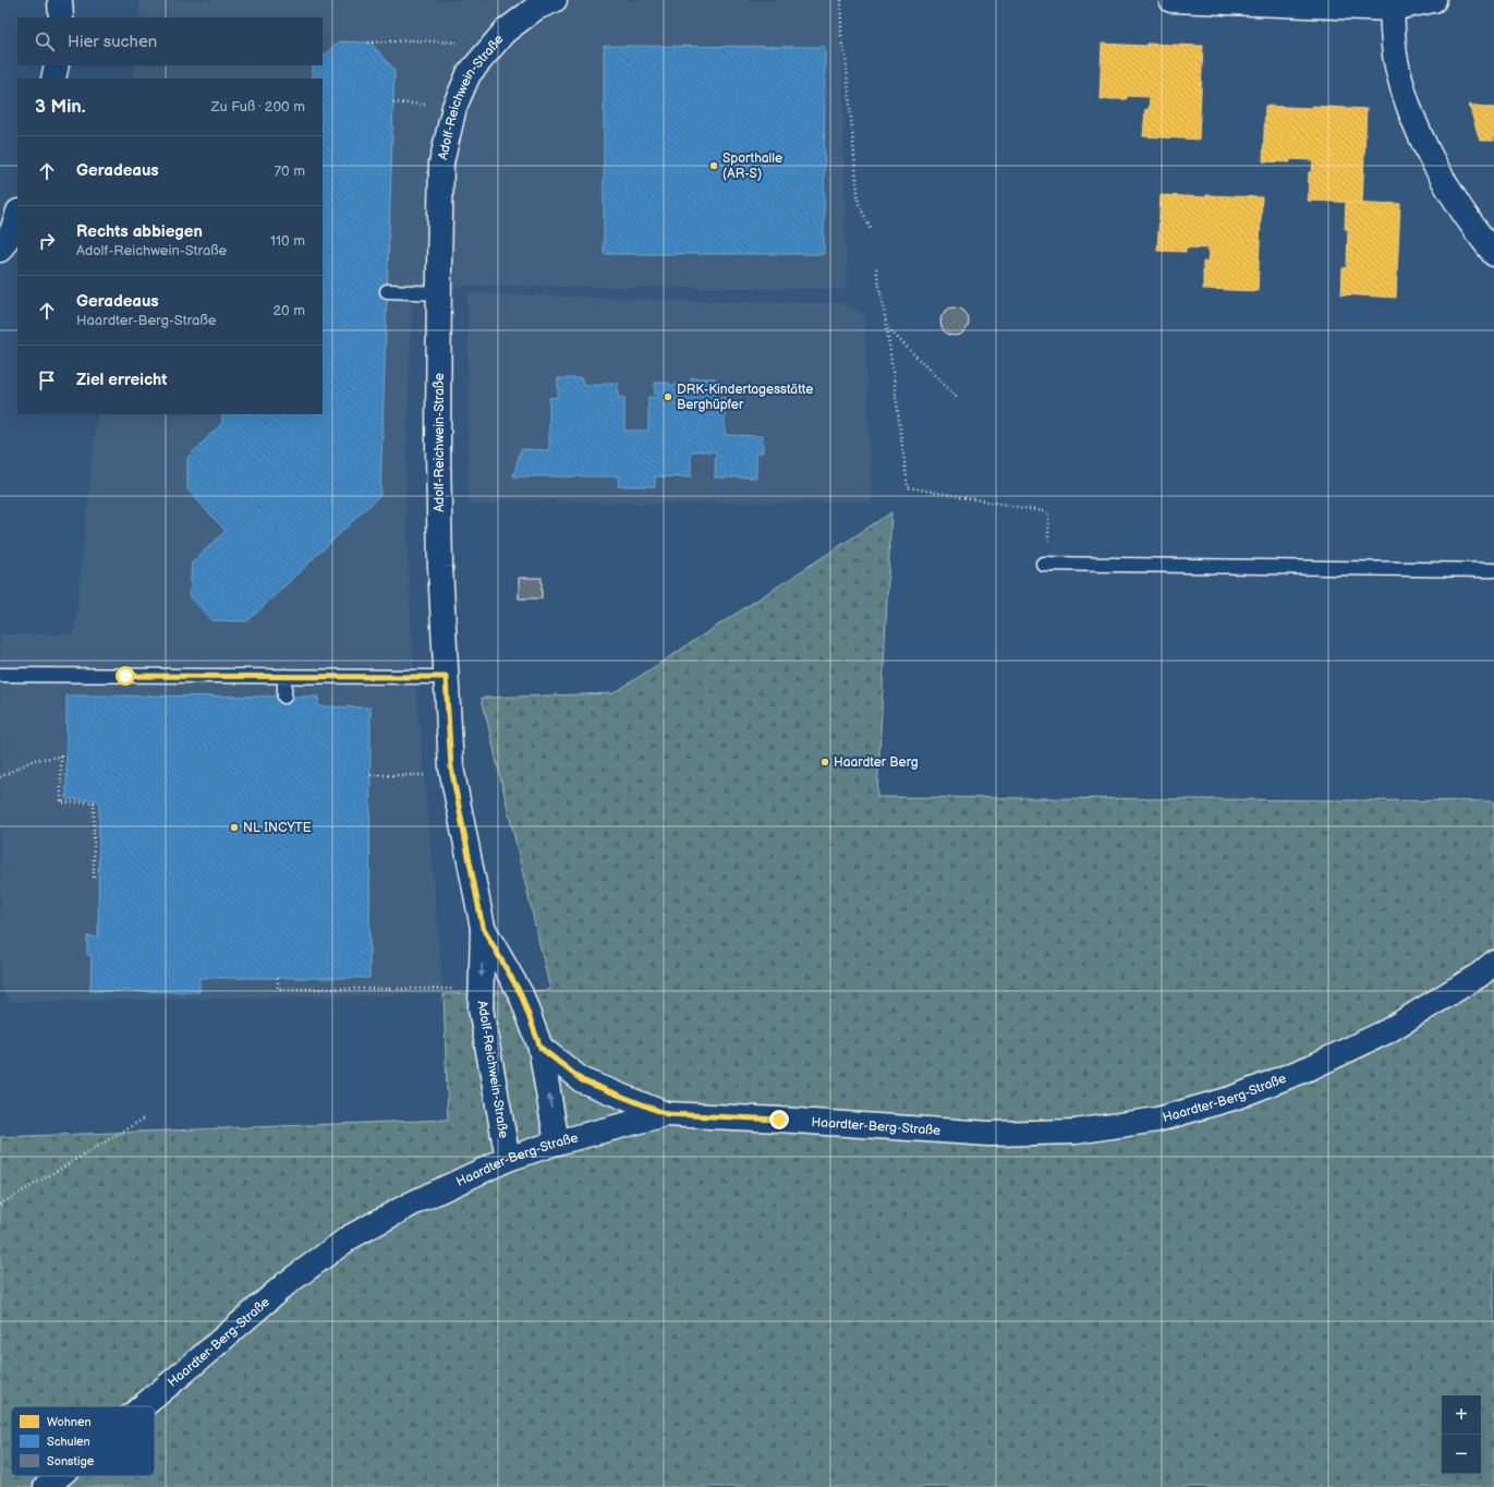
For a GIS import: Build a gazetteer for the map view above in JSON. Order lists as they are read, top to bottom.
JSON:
{
  "streets": {
    "street": ["Adolf-Reichwein-Straße", "Haardter-Berg-Straße"]
  },
  "crossings": [
    ["Adolf-Reichwein-Straße", "Haardter-Berg-Straße"]
  ],
  "places": [
    "Sporthalle (AR-S)",
    "DRK-Kindertagesstätte Berghüpfer",
    "Haardter Berg",
    "NL INCYTE"
  ],
  "legend": ["Wohnen", "Schulen", "Sonstige"],
  "page": {
    "search": "Hier suchen",
    "heading": ["3 Min.", "Zu Fuß · 200 m"],
    "list": [
      ["Geradeaus", "70 m"],
      ["Rechts abbiegen", "Adolf-Reichwein-Straße", "110 m"],
      ["Geradeaus", "Haardter-Berg-Straße", "20 m"],
      "Ziel erreicht"
    ],
    "map_buttons": ["+", "−"]
  }
}
